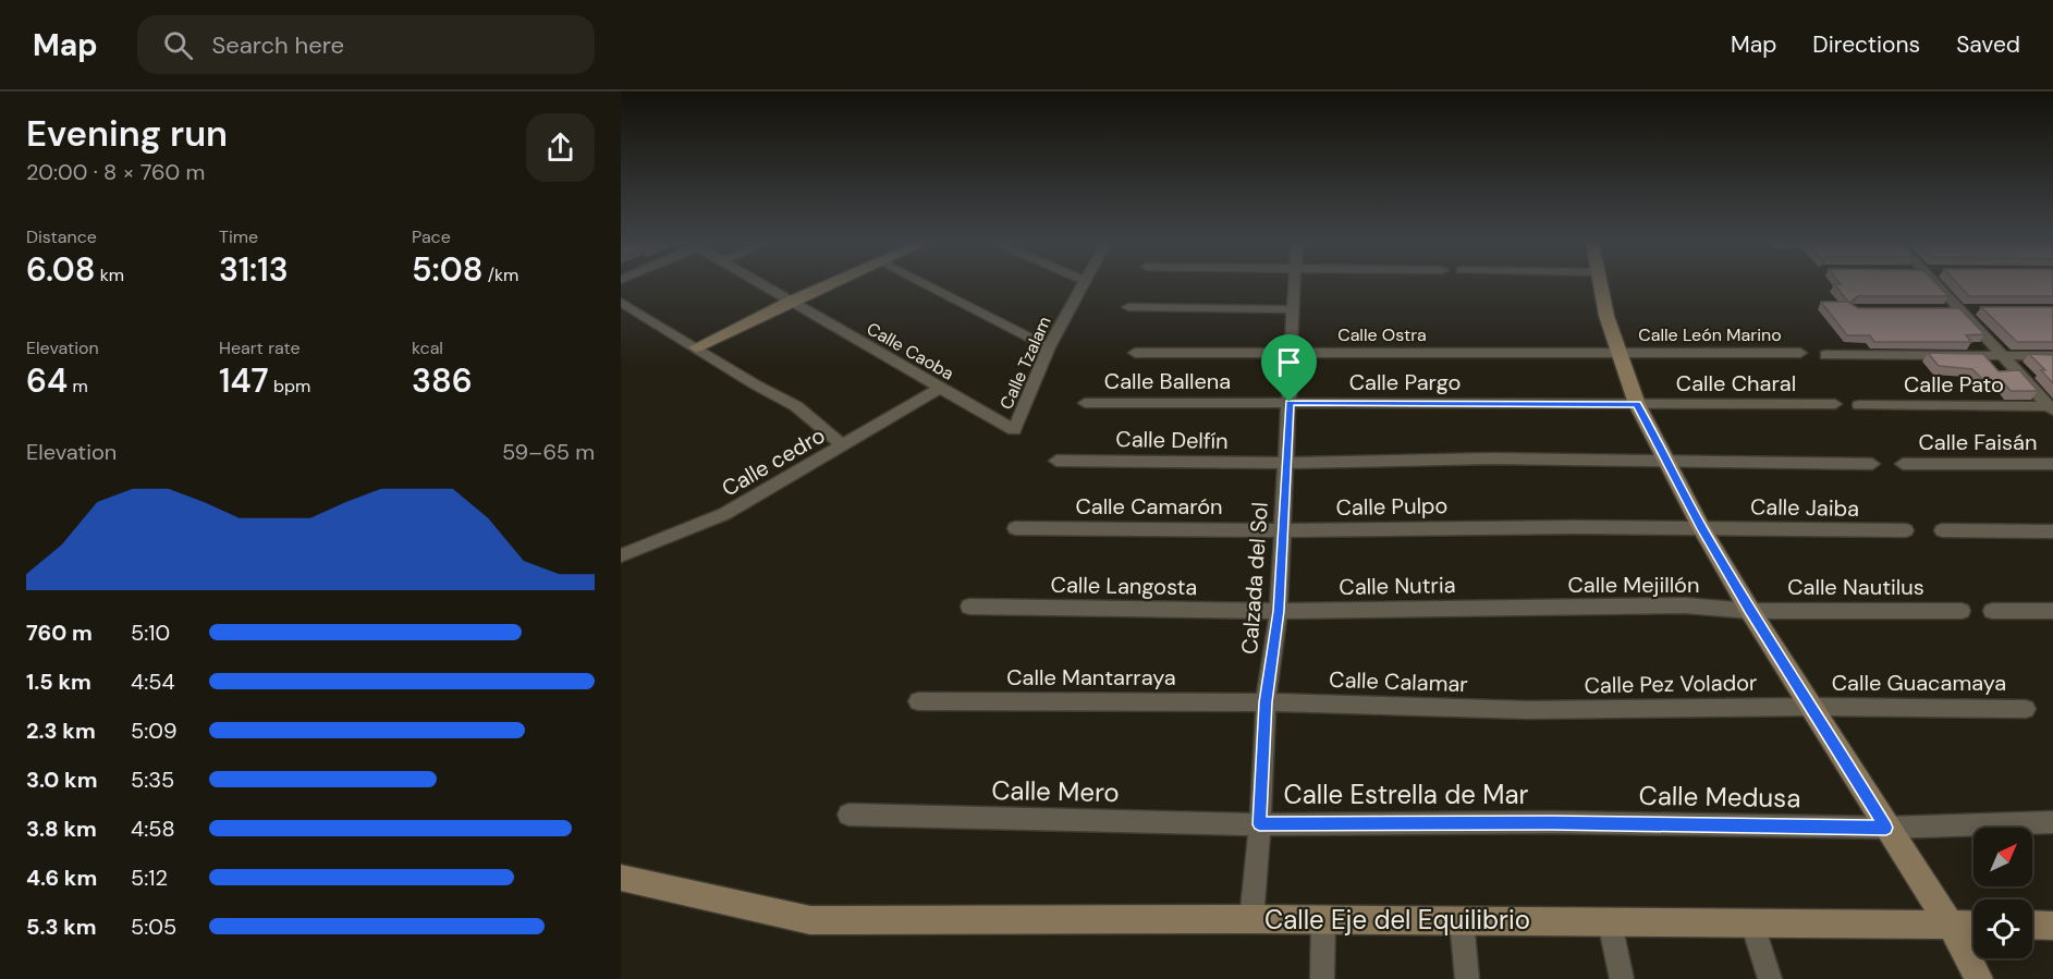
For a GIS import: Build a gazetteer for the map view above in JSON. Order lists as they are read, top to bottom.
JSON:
{
  "streets": {
    "street": [
      "Calle Ostra",
      "Calle León Marino",
      "Calle Caoba",
      "Calle Tzalam",
      "Calle Ballena",
      "Calle Pargo",
      "Calle Charal",
      "Calle Pato",
      "Calle Delfín",
      "Calle Faisán",
      "Calle cedro",
      "Calle Camarón",
      "Calle Pulpo",
      "Calle Jaiba",
      "Calzada del Sol",
      "Calle Mejillón",
      "Calle Langosta",
      "Calle Nutria",
      "Calle Nautilus",
      "Calle Mantarraya",
      "Calle Calamar",
      "Calle Guacamaya",
      "Calle Pez Volador",
      "Calle Mero",
      "Calle Estrella de Mar",
      "Calle Medusa",
      "Calle Eje del Equilibrio"
    ]
  },
  "crossings": [
    ["Calle Ostra", "Calle León Marino"],
    ["Calle Ostra", "Calzada del Sol"],
    ["Calle Caoba", "Calle Tzalam"],
    ["Calle Caoba", "Calle cedro"],
    ["Calle Ballena", "Calle Pargo"],
    ["Calle Ballena", "Calzada del Sol"],
    ["Calle Pargo", "Calle Charal"],
    ["Calle Pargo", "Calzada del Sol"],
    ["Calle Delfín", "Calzada del Sol"],
    ["Calle Camarón", "Calle Pulpo"],
    ["Calle Camarón", "Calzada del Sol"],
    ["Calle Pulpo", "Calle Jaiba"],
    ["Calle Pulpo", "Calzada del Sol"],
    ["Calzada del Sol", "Calle Langosta"],
    ["Calzada del Sol", "Calle Nutria"],
    ["Calzada del Sol", "Calle Mantarraya"],
    ["Calzada del Sol", "Calle Calamar"],
    ["Calzada del Sol", "Calle Mero"],
    ["Calzada del Sol", "Calle Estrella de Mar"],
    ["Calzada del Sol", "Calle Eje del Equilibrio"],
    ["Calle Mejillón", "Calle Nutria"],
    ["Calle Mejillón", "Calle Nautilus"],
    ["Calle Langosta", "Calle Nutria"],
    ["Calle Mantarraya", "Calle Calamar"],
    ["Calle Calamar", "Calle Pez Volador"],
    ["Calle Guacamaya", "Calle Pez Volador"],
    ["Calle Mero", "Calle Estrella de Mar"],
    ["Calle Estrella de Mar", "Calle Medusa"]
  ],
  "north": "top right",
  "page": {
    "header": "Map",
    "search": "Search here",
    "nav": ["Map", "Directions", "Saved"],
    "heading": ["Evening run", "20:00 · 8 × 760 m"],
    "stats": [
      ["Distance", "6.08 km"],
      ["Time", "31:13"],
      ["Pace", "5:08 /km"],
      ["Elevation", "64 m"],
      ["Heart rate", "147 bpm"],
      ["kcal", "386"]
    ],
    "chart": ["Elevation", "59–65 m"],
    "list": [
      {
        "name": "760 m",
        "note": "5:10"
      },
      {
        "name": "1.5 km",
        "note": "4:54"
      },
      {
        "name": "2.3 km",
        "note": "5:09"
      },
      {
        "name": "3.0 km",
        "note": "5:35"
      },
      {
        "name": "3.8 km",
        "note": "4:58"
      },
      {
        "name": "4.6 km",
        "note": "5:12"
      },
      {
        "name": "5.3 km",
        "note": "5:05"
      }
    ]
  }
}
